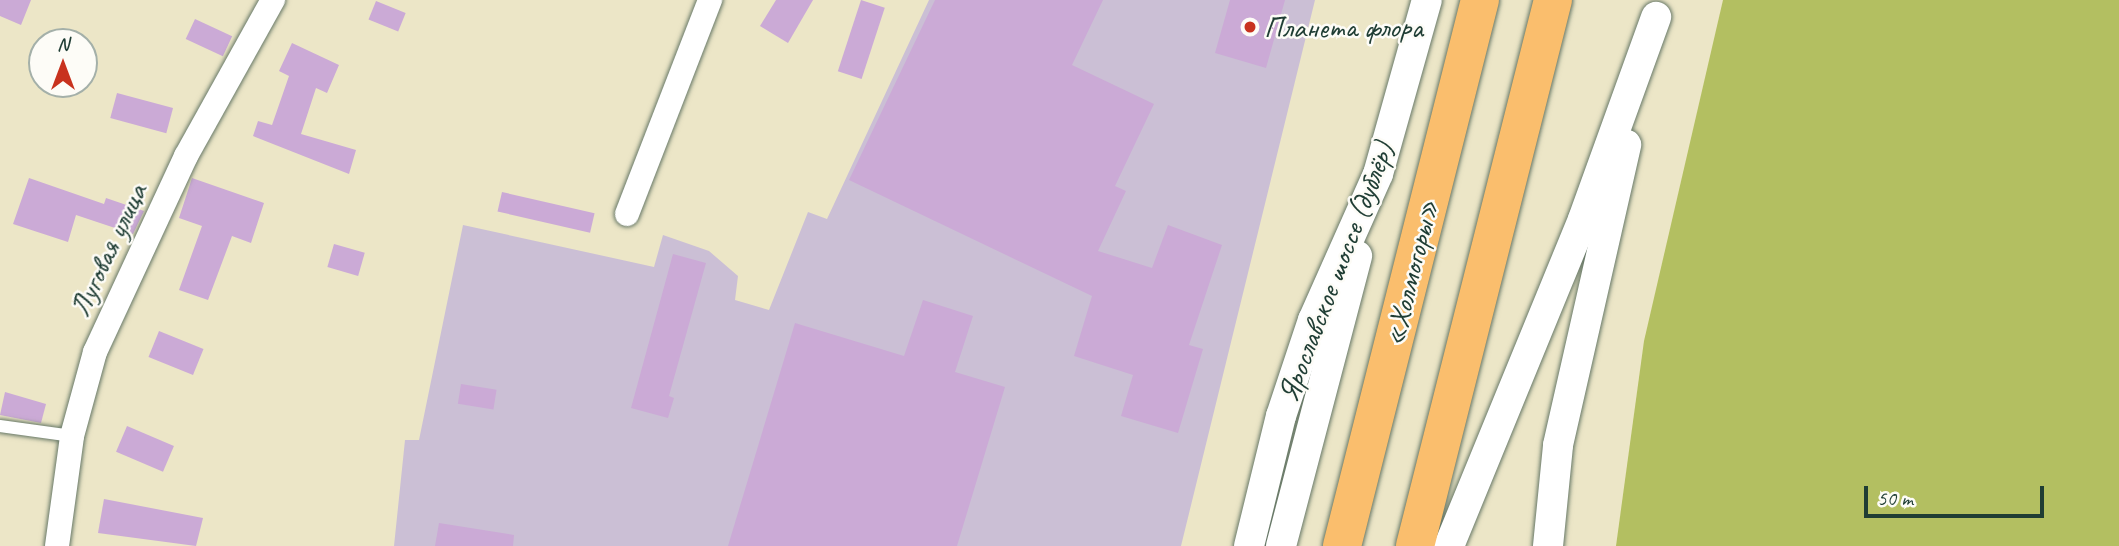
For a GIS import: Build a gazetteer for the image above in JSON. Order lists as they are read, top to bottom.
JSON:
{
  "streets": {
    "highway": ["«Холмогоры»"],
    "street": ["Луговая улица", "Ярославское шоссе (дублёр)"]
  },
  "places": ["Планета флора"],
  "scale_bar": "50 m",
  "north": "top"
}
